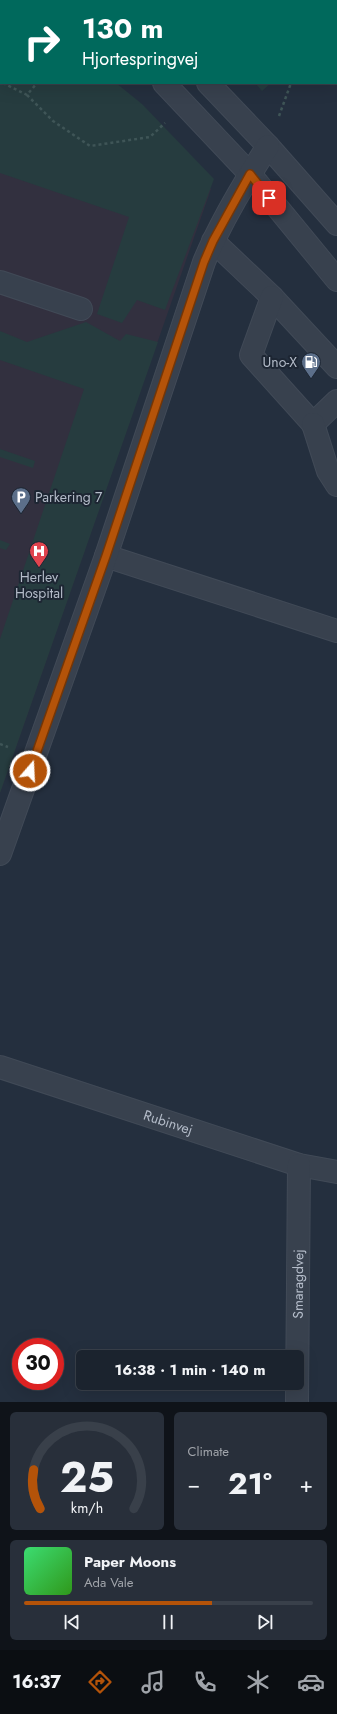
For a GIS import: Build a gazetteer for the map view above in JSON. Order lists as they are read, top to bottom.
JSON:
{
  "streets": {
    "street": ["Rubinvej", "Smaragdvej"]
  },
  "crossings": [
    ["Rubinvej", "Smaragdvej"]
  ],
  "places": {
    "fuel station": ["Uno-X"],
    "parking": ["Parkering 7"],
    "hospital": ["Herlev Hospital"]
  },
  "page": {
    "turn": ["130 m", "Hjortespringvej"],
    "limit": "30",
    "trip": "16:38 · 1 min · 140 m",
    "tile": "Climate",
    "heat": ["−", "21°", "+"],
    "song": ["Paper Moons", "Ada Vale"],
    "tabs": "16:37",
    "gauge": ["25", "km/h"]
  }
}
